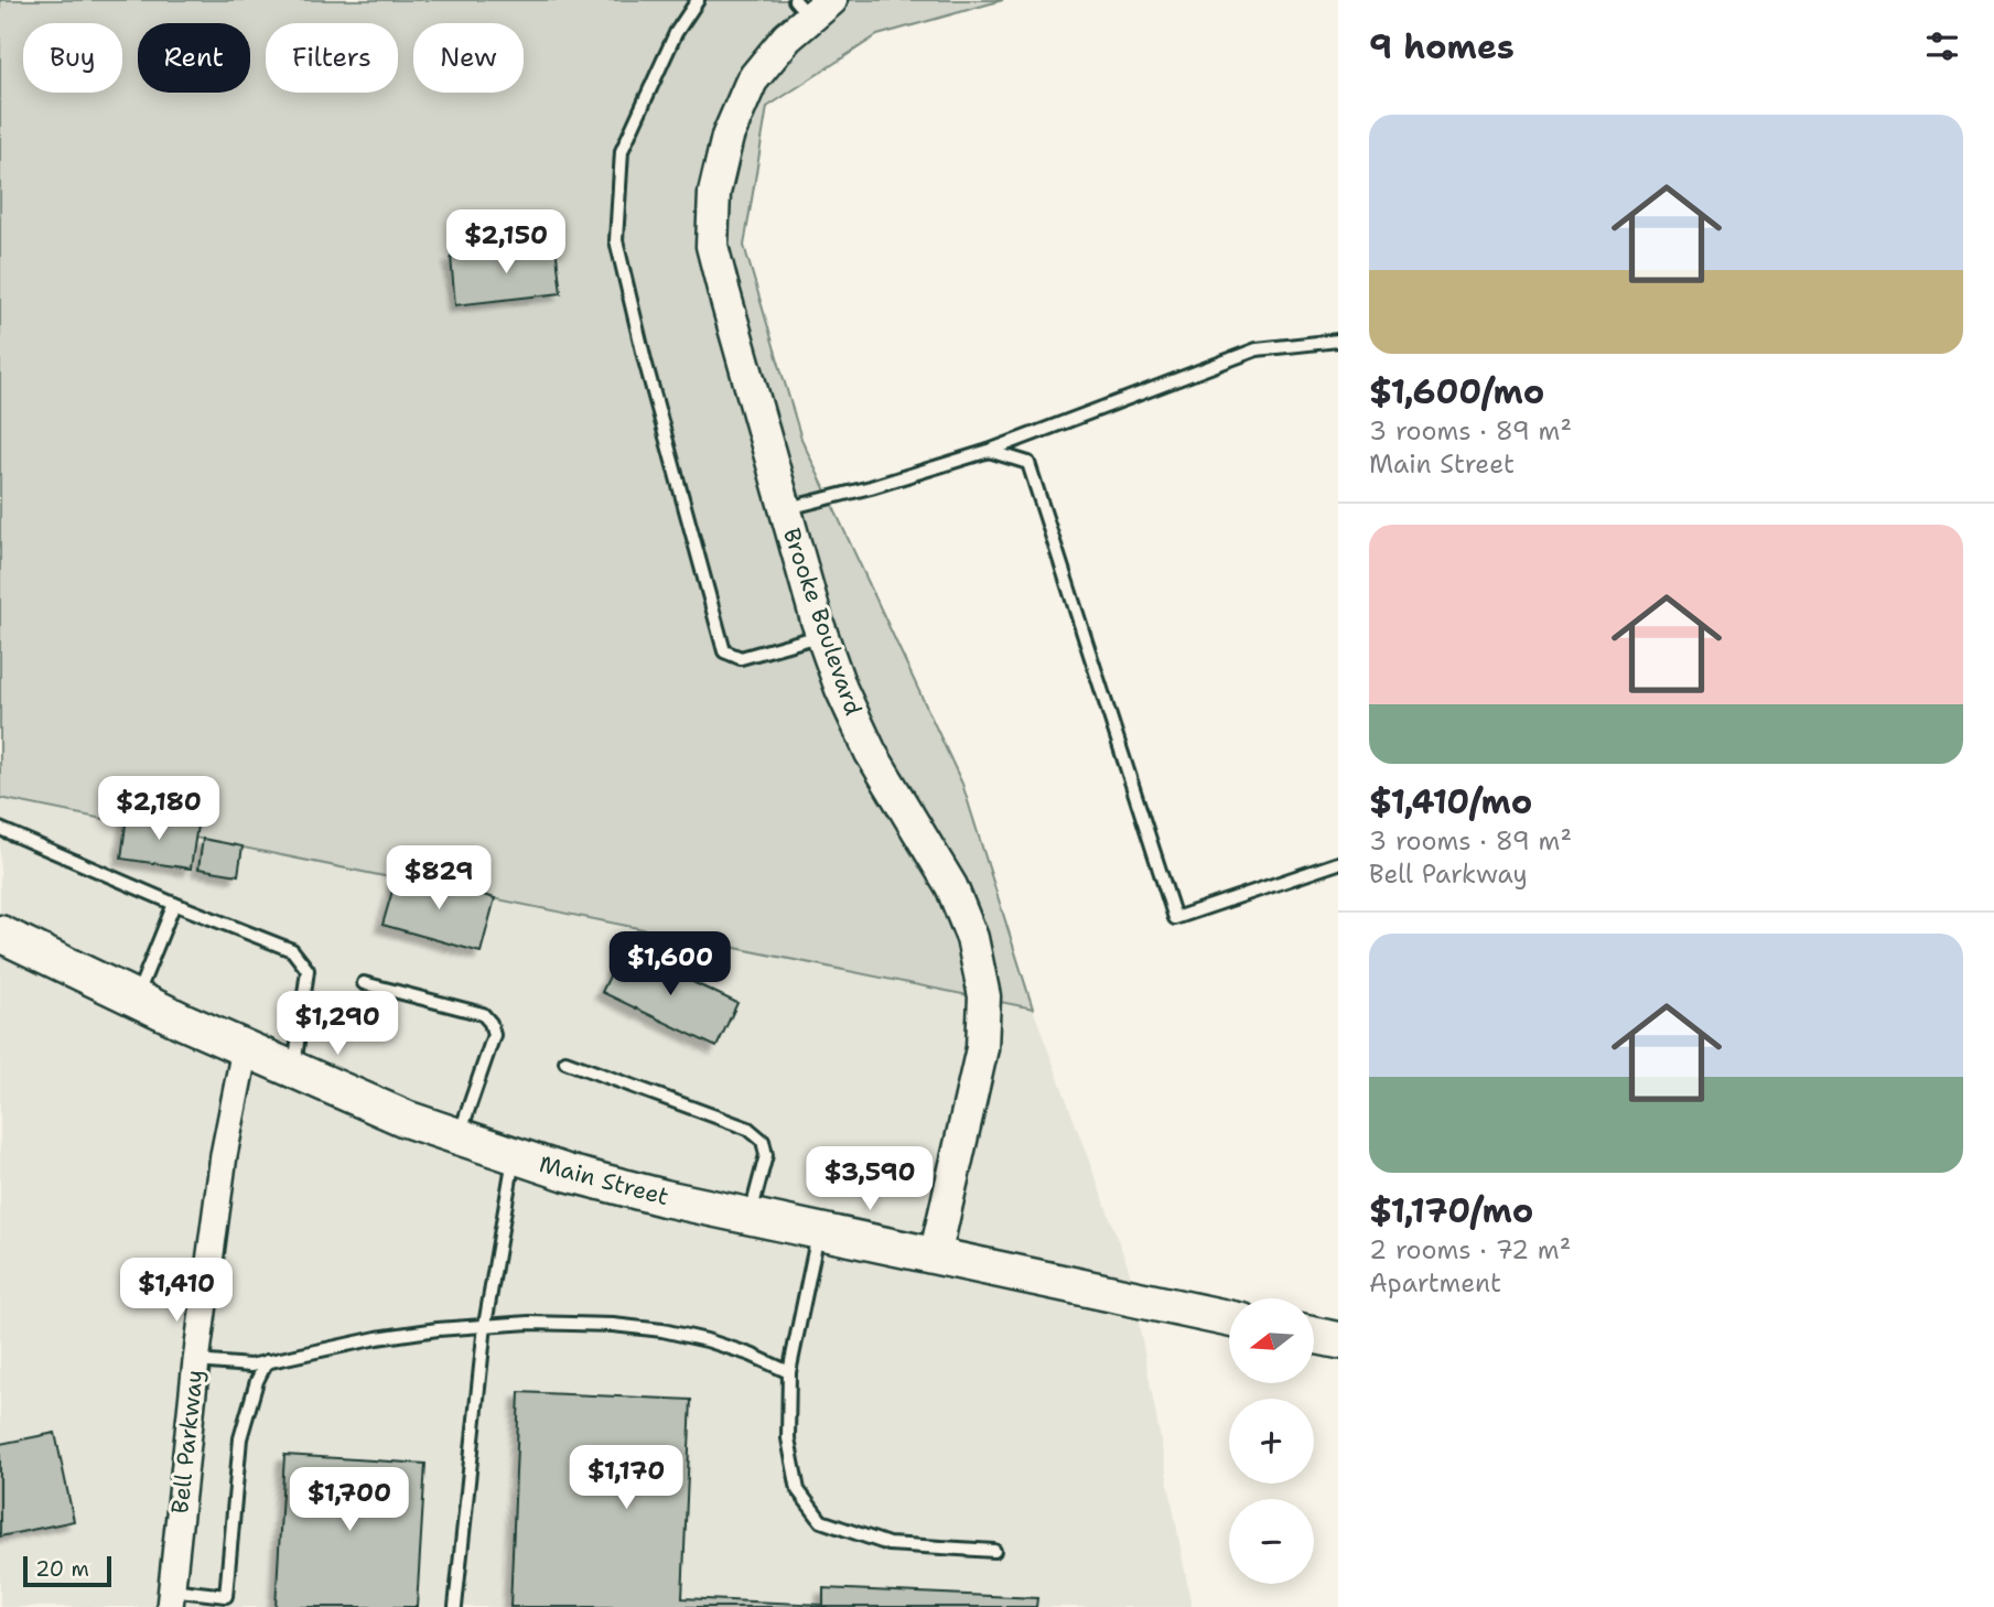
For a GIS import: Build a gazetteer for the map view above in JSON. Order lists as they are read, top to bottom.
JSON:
{
  "streets": {
    "main road": ["Main Street"],
    "street": ["Brooke Boulevard", "Bell Parkway"]
  },
  "crossings": [
    ["Brooke Boulevard", "Main Street"],
    ["Main Street", "Bell Parkway"]
  ],
  "scale_bar": "20 m",
  "north": "left",
  "page": {
    "heading": "9 homes",
    "chip": [
      "Buy",
      "Rent",
      "Filters",
      "New"
    ],
    "list": [
      {
        "name": "$1,600/mo",
        "note": "3 rooms · 89 m² · Main Street"
      },
      {
        "name": "$1,410/mo",
        "note": "3 rooms · 89 m² · Bell Parkway"
      },
      {
        "name": "$1,170/mo",
        "note": "2 rooms · 72 m² · Apartment"
      }
    ],
    "price": [
      "$2,150",
      "$2,180",
      "$829",
      "$1,600",
      "$1,290",
      "$3,590",
      "$1,410",
      "$1,170",
      "$1,700"
    ],
    "map_buttons": ["+", "−"],
    "scale": "20 m"
  }
}
